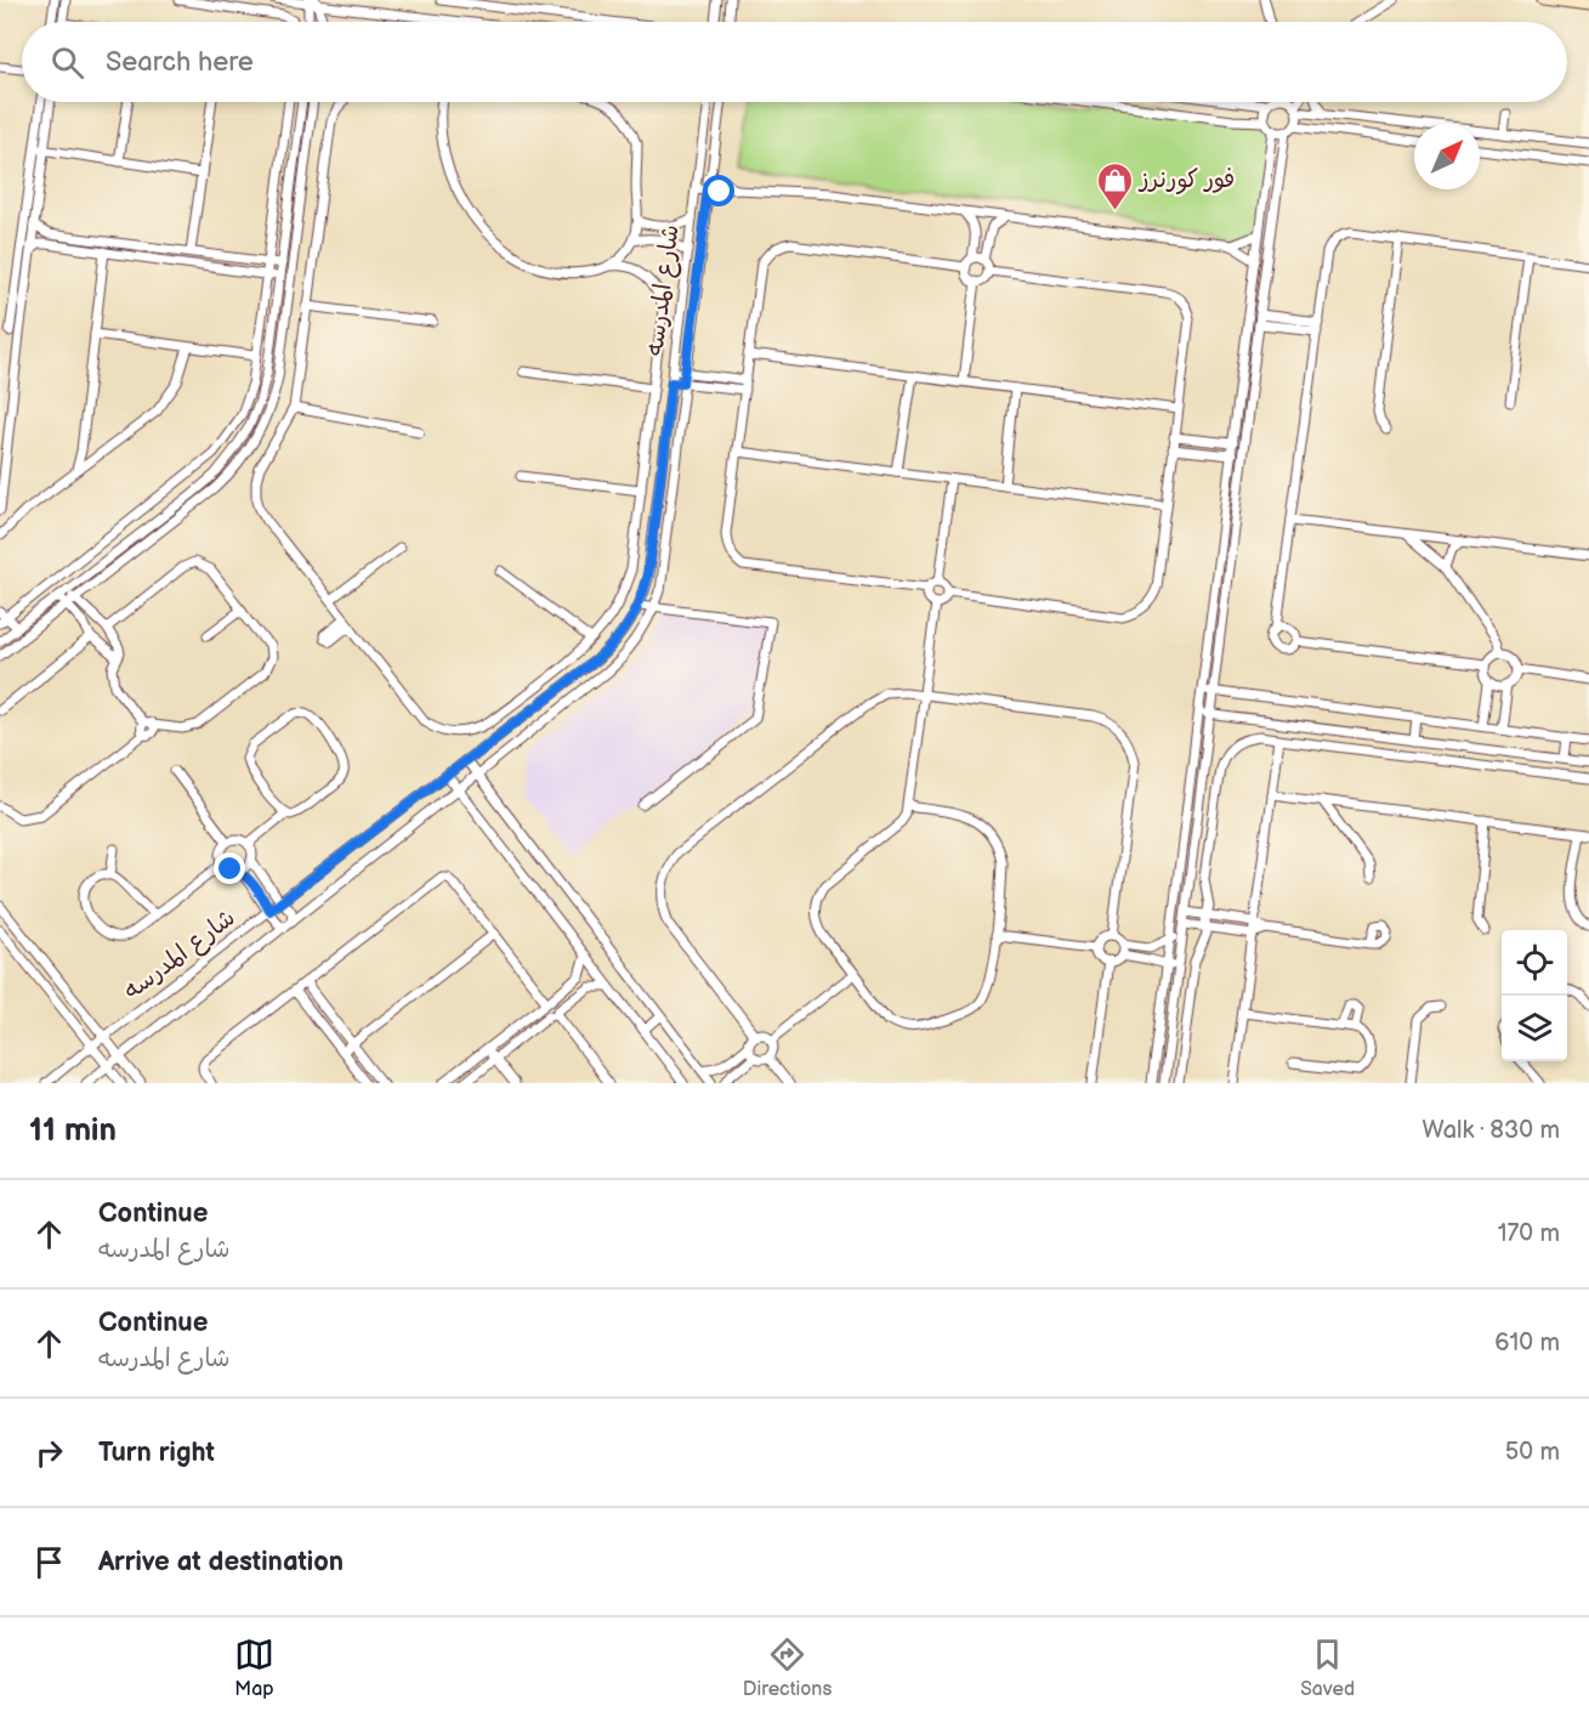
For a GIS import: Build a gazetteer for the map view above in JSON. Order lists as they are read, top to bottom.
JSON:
{
  "streets": {
    "street": ["شارع المدرسه"]
  },
  "places": {
    "shop": ["فور كورنرز"]
  },
  "north": "top right",
  "page": {
    "search": "Search here",
    "heading": ["11 min", "Walk · 830 m"],
    "list": [
      ["Continue", "شارع المدرسه", "170 m"],
      ["Continue", "شارع المدرسه", "610 m"],
      ["Turn right", "50 m"],
      "Arrive at destination"
    ],
    "nav": ["Map", "Directions", "Saved"]
  }
}
